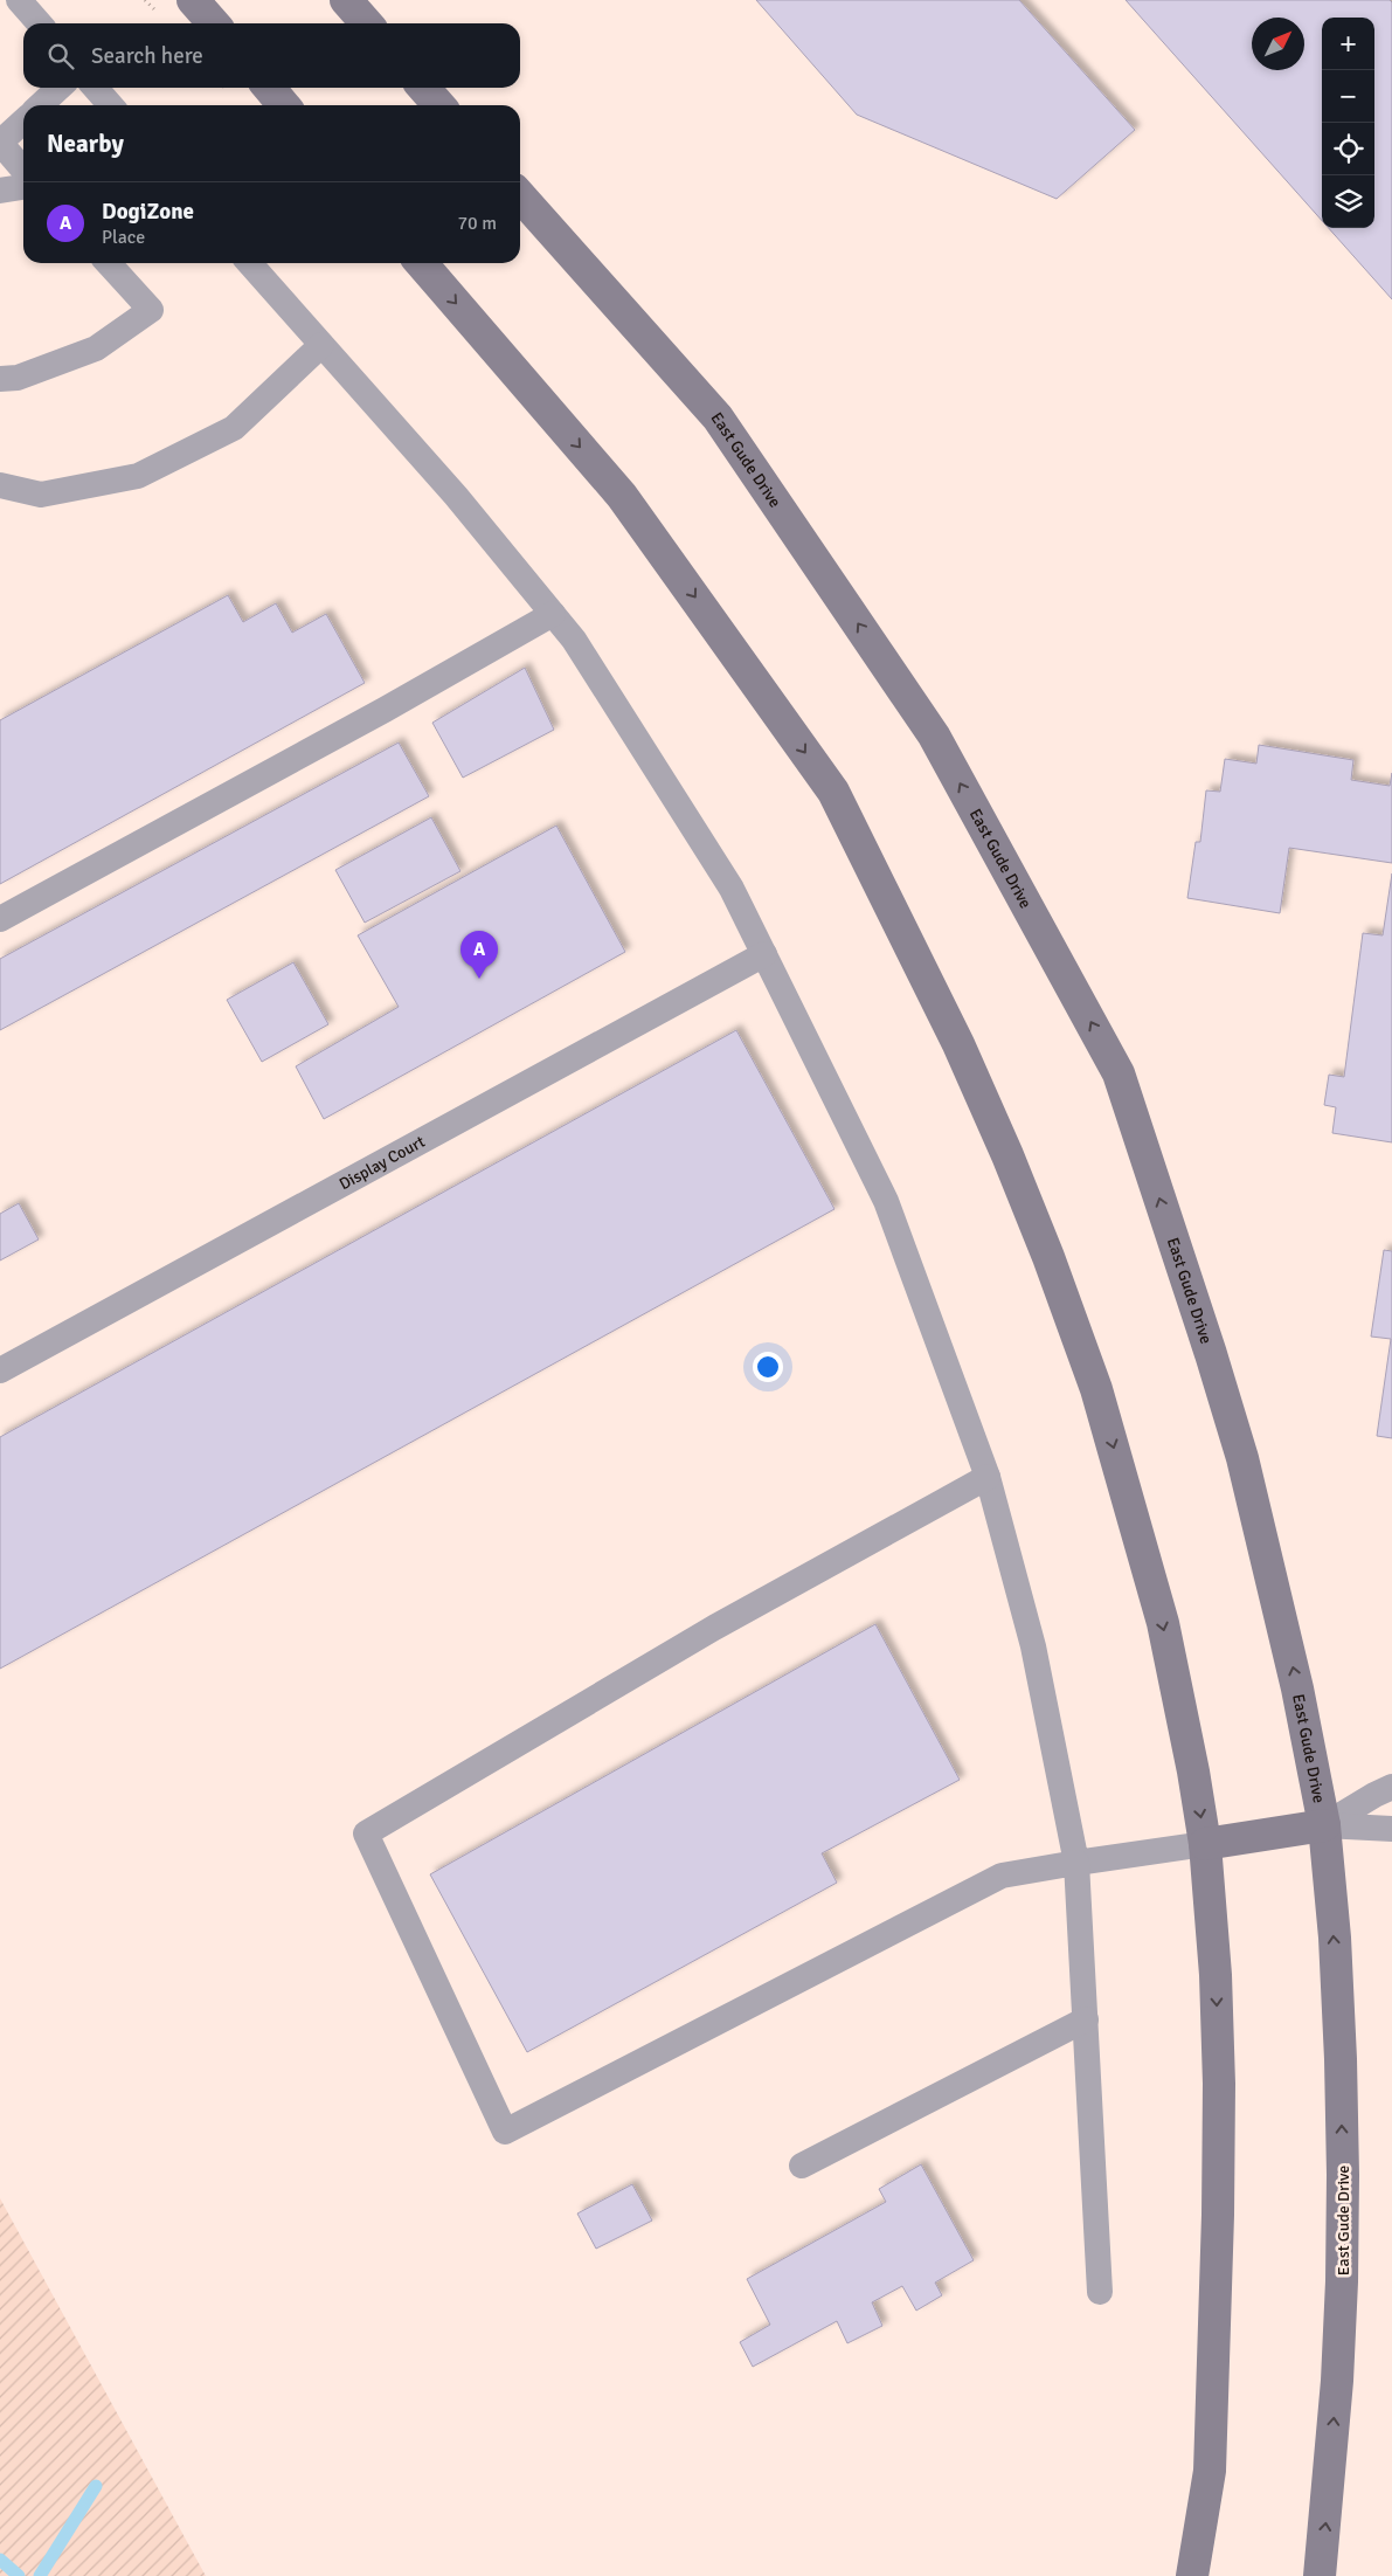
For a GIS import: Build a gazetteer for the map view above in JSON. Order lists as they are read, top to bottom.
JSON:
{
  "streets": {
    "main road": ["East Gude Drive"],
    "lane": ["Display Court"]
  },
  "north": "top right",
  "page": {
    "map_buttons": ["+", "−"],
    "search": "Search here",
    "heading": "Nearby",
    "list": [
      {
        "mark": "A",
        "name": "DogiZone",
        "note": "Place",
        "value": "70 m"
      }
    ],
    "pins": "A"
  }
}
